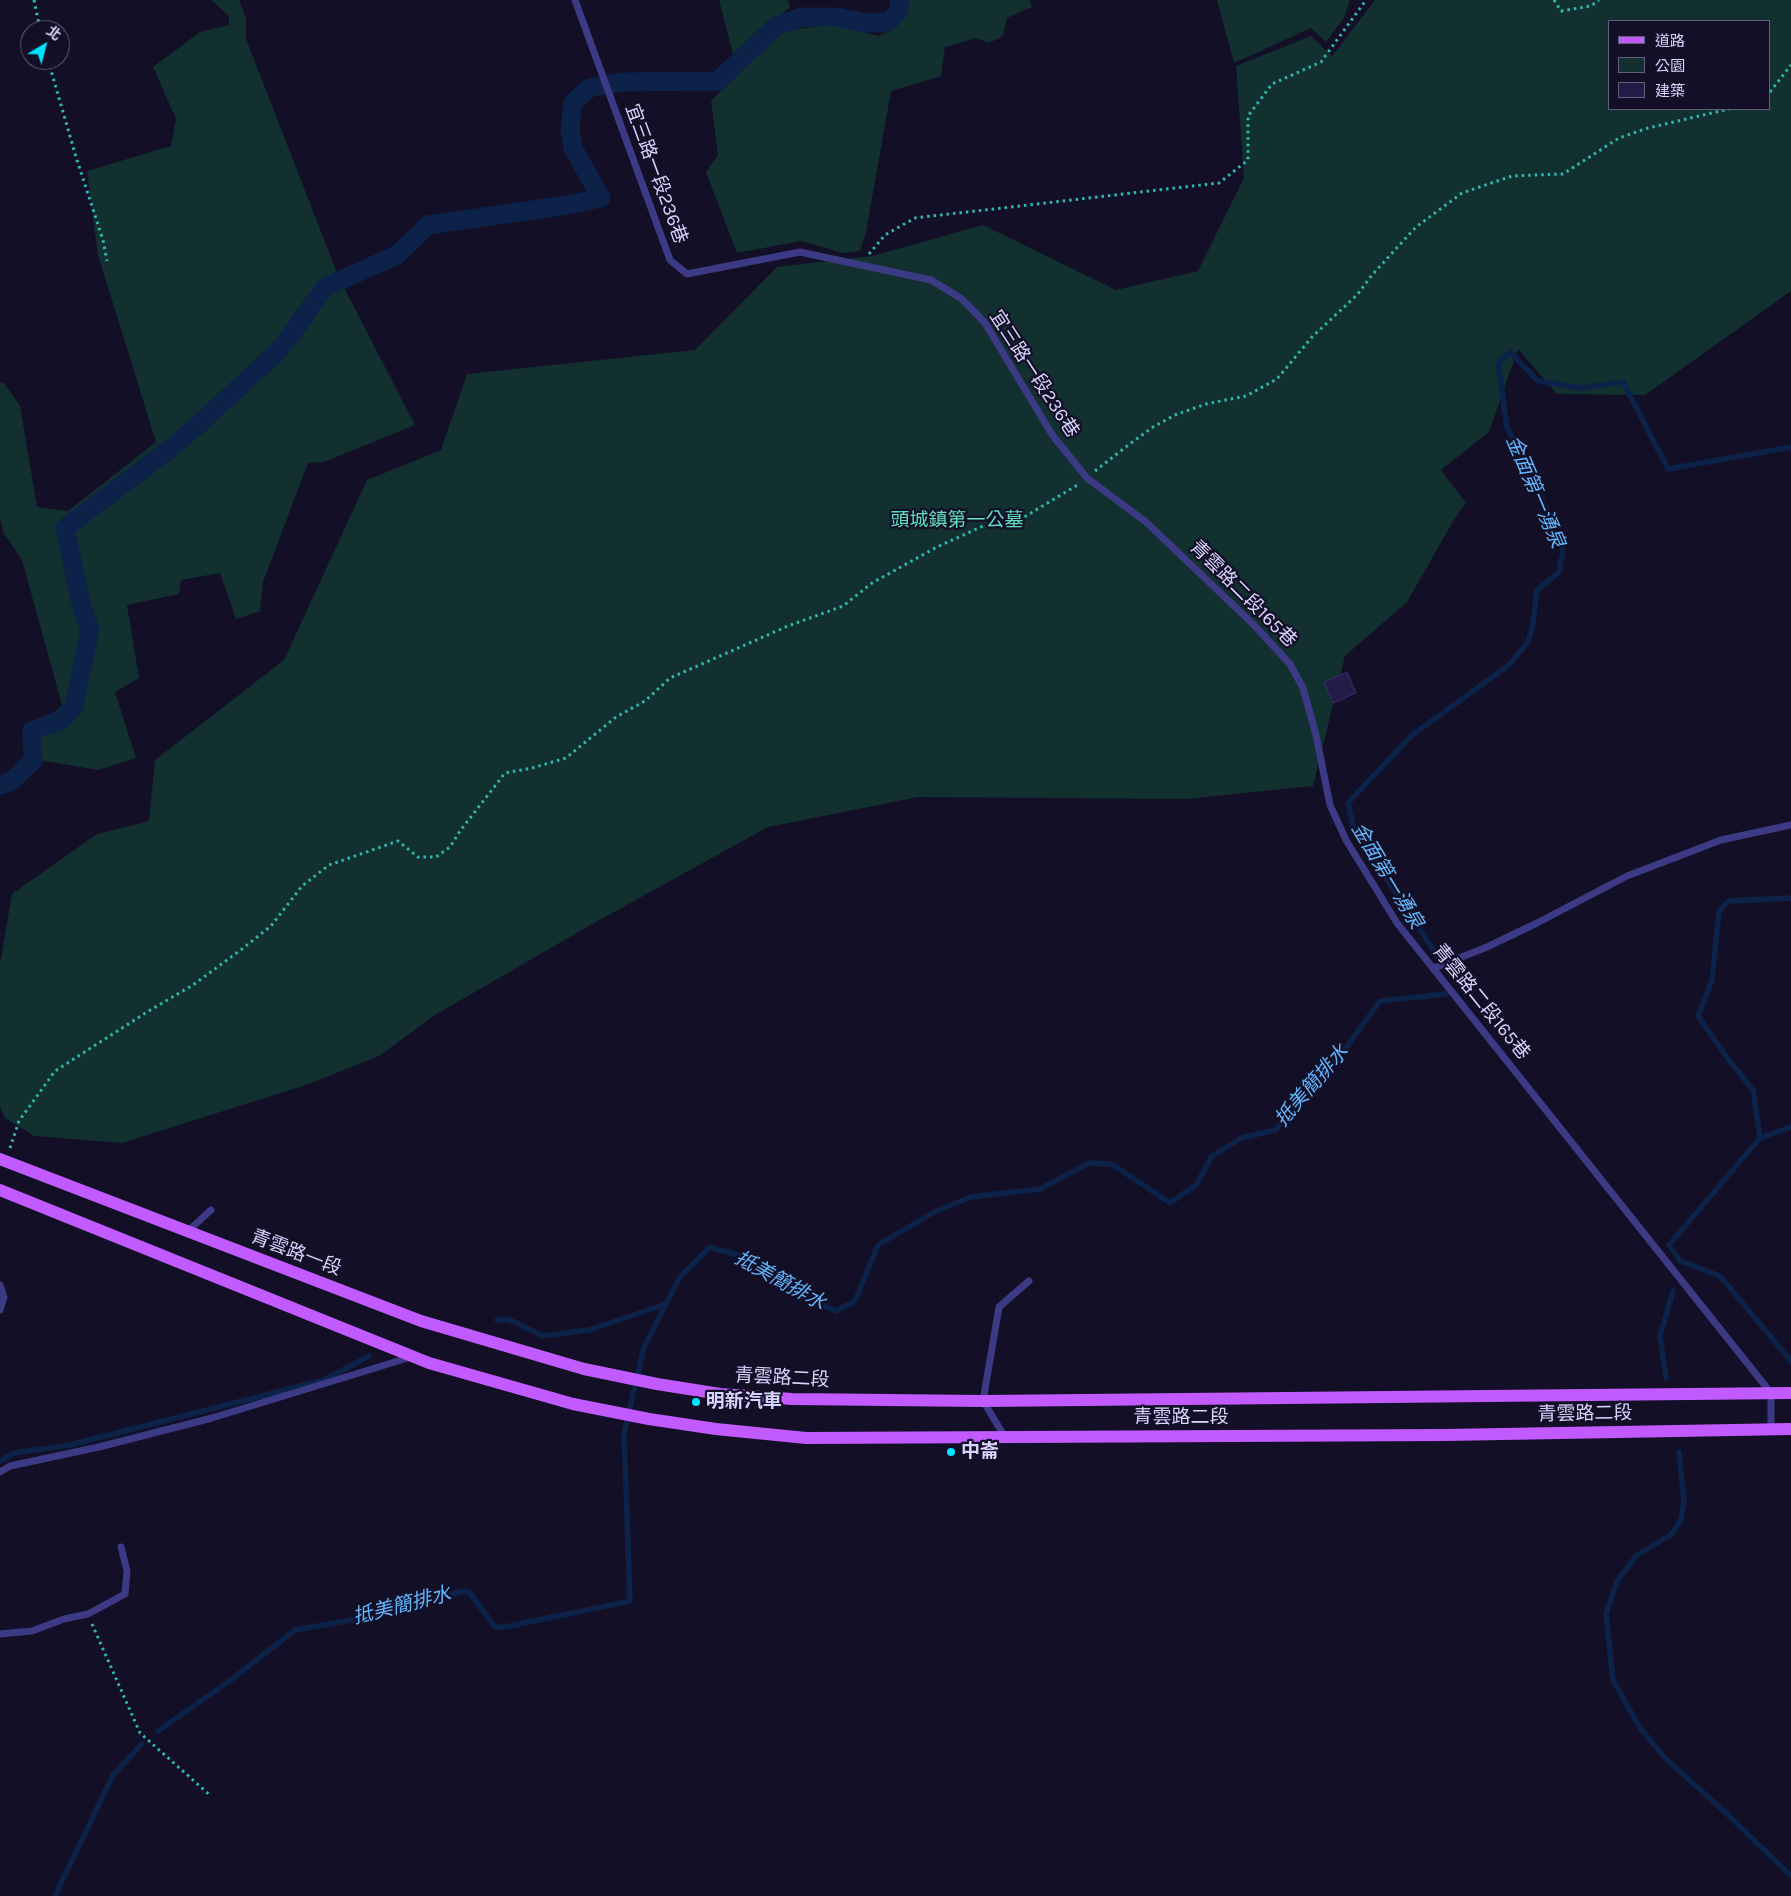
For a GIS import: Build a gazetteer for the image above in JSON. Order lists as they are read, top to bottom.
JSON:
{
  "streets": {
    "main road": ["青雲路一段", "青雲路二段"],
    "lane": ["宜三路一段236巷", "青雲路二段165巷"]
  },
  "crossings": [
    ["宜三路一段236巷", "青雲路二段165巷"],
    ["青雲路二段165巷", "青雲路二段"],
    ["青雲路一段", "青雲路二段"]
  ],
  "water": ["金面第一湧泉", "抵美簡排水"],
  "parks": ["頭城鎮第一公墓"],
  "places": ["明新汽車", "中崙"],
  "legend": ["道路", "公園", "建築"],
  "north": "top right"
}
